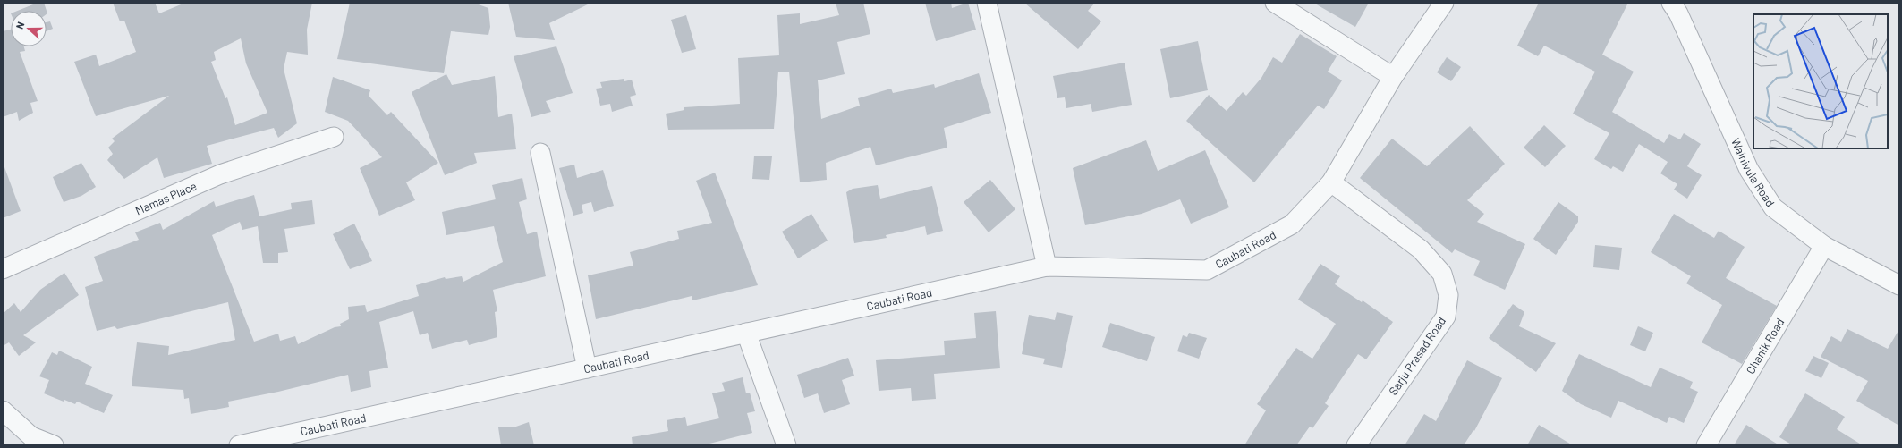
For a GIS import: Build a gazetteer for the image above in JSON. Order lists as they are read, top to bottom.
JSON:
{
  "streets": {
    "street": [
      "Wainivula Road",
      "Mamas Place",
      "Caubati Road",
      "Chanik Road",
      "Sarju Prasad Road"
    ]
  },
  "crossings": [
    ["Wainivula Road", "Chanik Road"],
    ["Caubati Road", "Sarju Prasad Road"]
  ],
  "north": "left"
}
